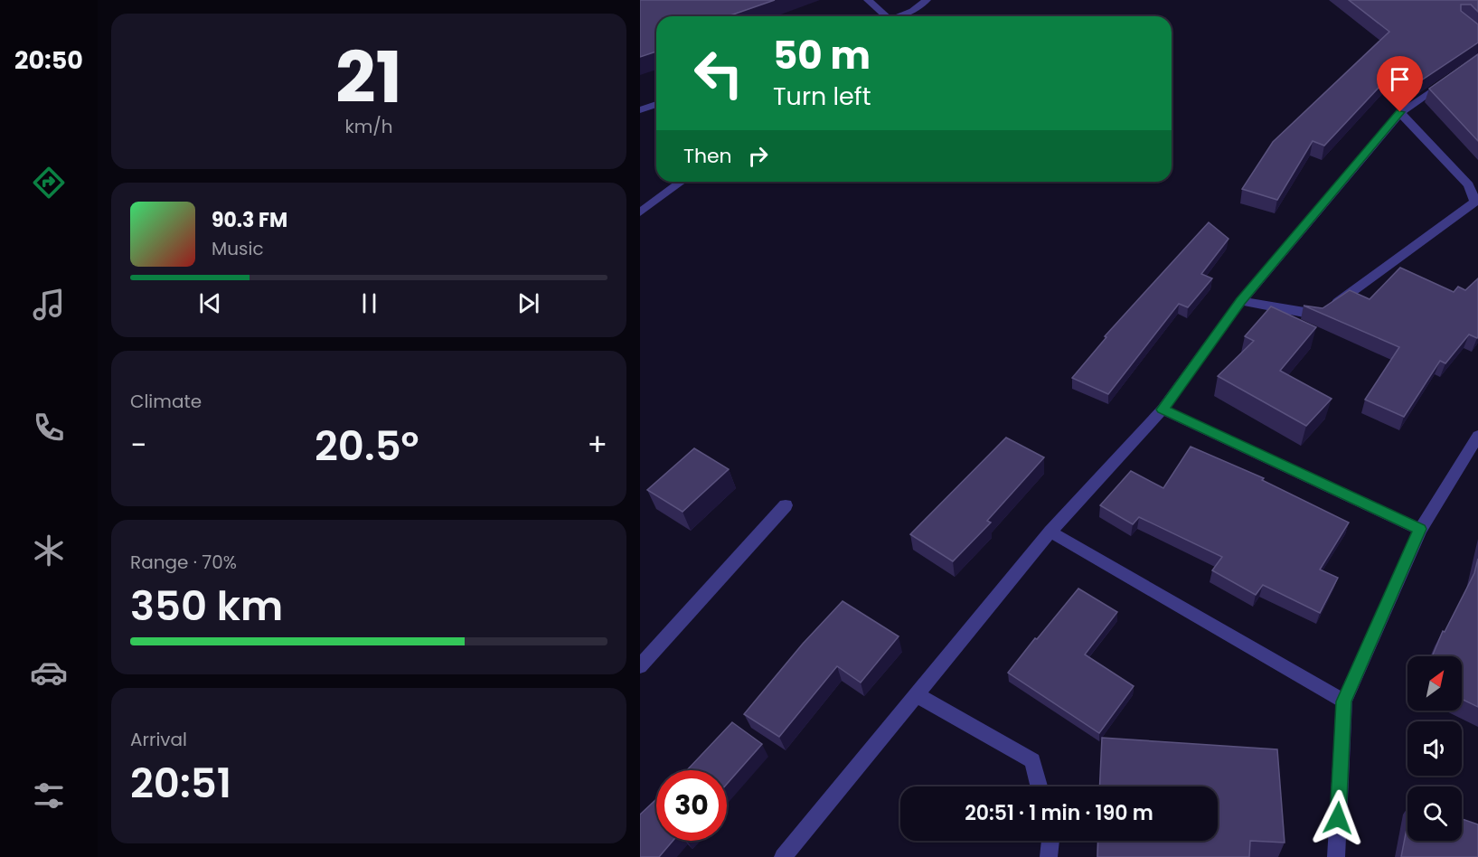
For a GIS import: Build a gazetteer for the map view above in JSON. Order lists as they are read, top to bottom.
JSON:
{
  "north": "top right",
  "page": {
    "tabs": "20:50",
    "tile": [
      ["21", "km/h"],
      "Climate",
      ["Range · 70%", "350 km"],
      ["Arrival", "20:51"]
    ],
    "turn": ["50 m", "Turn left"],
    "then": "Then",
    "song": ["90.3 FM", "Music"],
    "heat": ["−", "20.5°", "+"],
    "limit": "30",
    "trip": "20:51 · 1 min · 190 m"
  }
}
